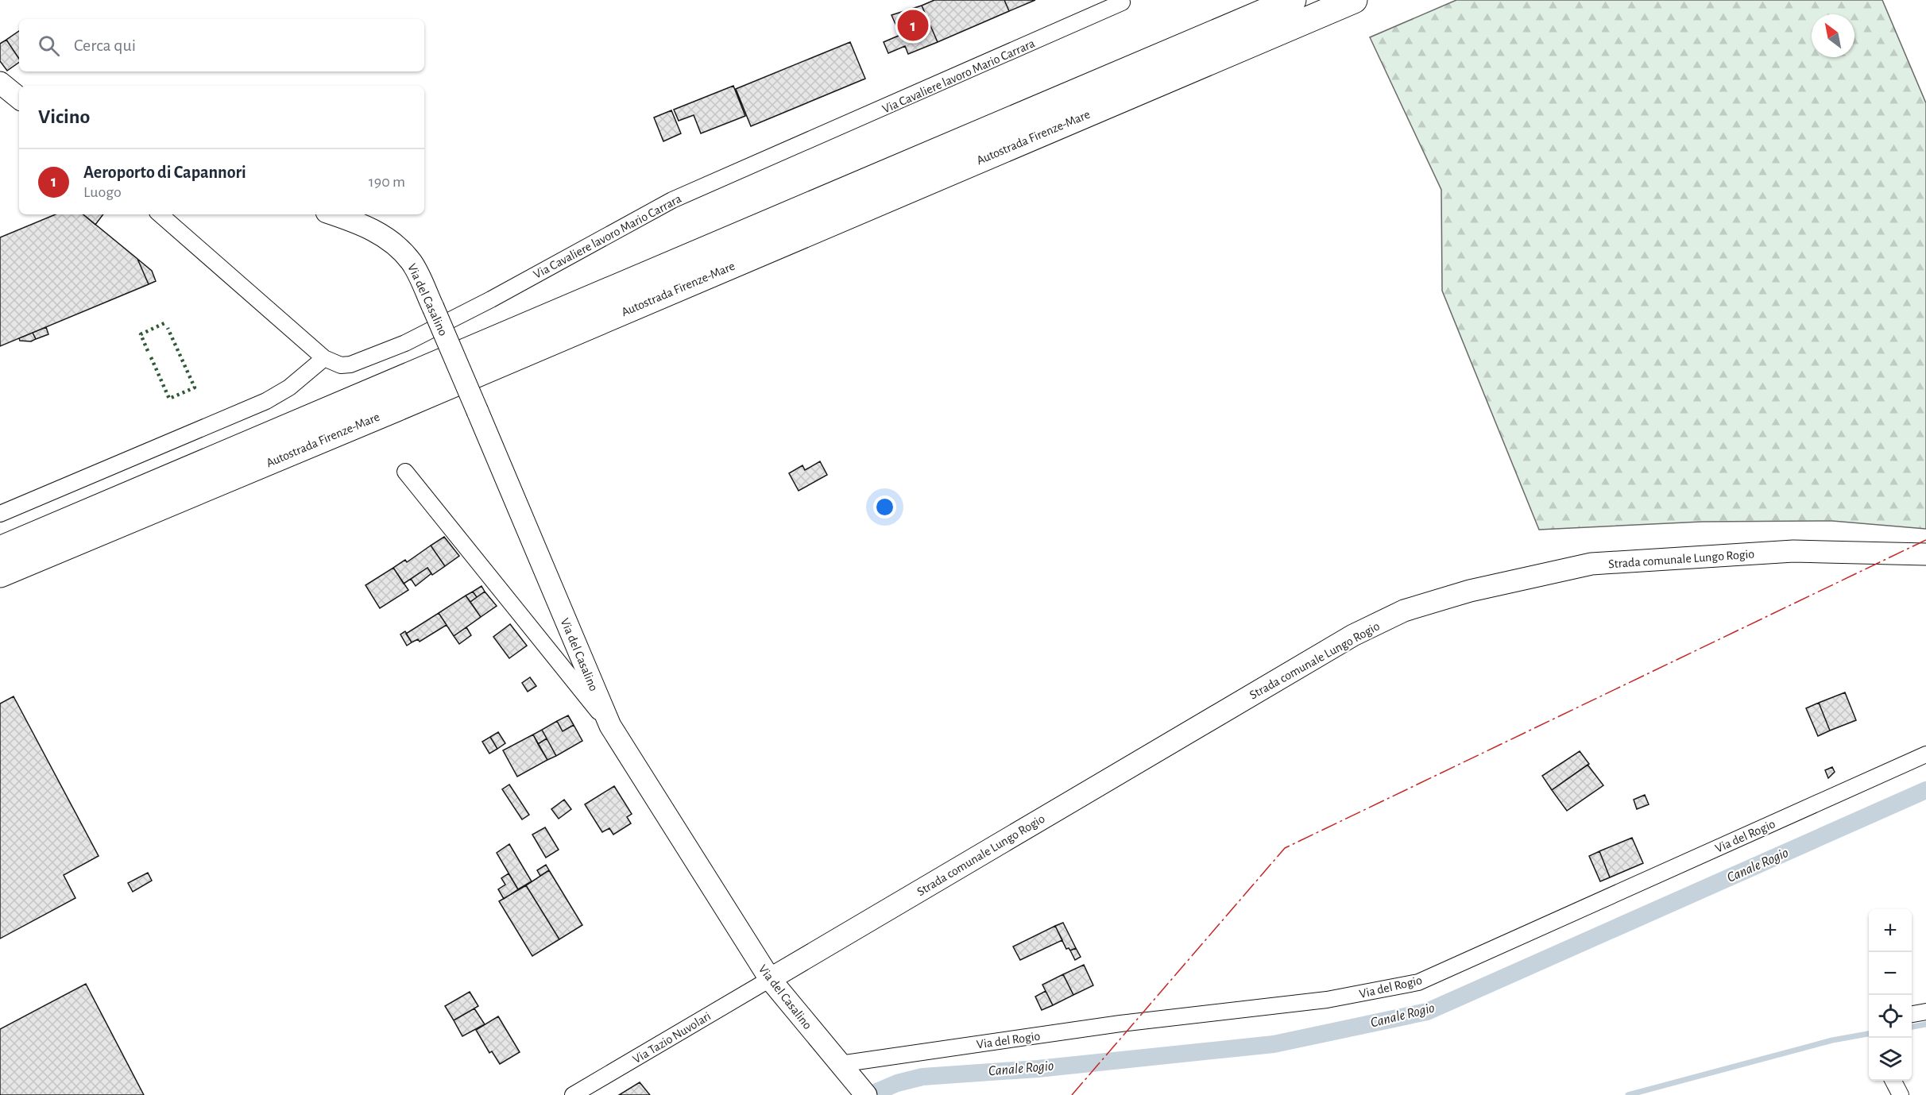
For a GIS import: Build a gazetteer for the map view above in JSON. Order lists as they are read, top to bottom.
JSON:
{
  "streets": {
    "highway": ["Autostrada Firenze-Mare"],
    "street": [
      "Via Cavaliere lavoro Mario Carrara",
      "Via del Casalino",
      "Strada comunale Lungo Rogio",
      "Via del Rogio",
      "Via Tazio Nuvolari"
    ]
  },
  "crossings": [
    ["Via del Casalino", "Strada comunale Lungo Rogio"],
    ["Via del Casalino", "Via del Rogio"],
    ["Via del Casalino", "Via Tazio Nuvolari"],
    ["Strada comunale Lungo Rogio", "Via Tazio Nuvolari"]
  ],
  "water": ["Canale Rogio"],
  "north": "top left",
  "page": {
    "pins": "1",
    "search": "Cerca qui",
    "heading": "Vicino",
    "list": [
      {
        "mark": "1",
        "name": "Aeroporto di Capannori",
        "note": "Luogo",
        "value": "190 m"
      }
    ],
    "map_buttons": ["+", "−"]
  }
}
